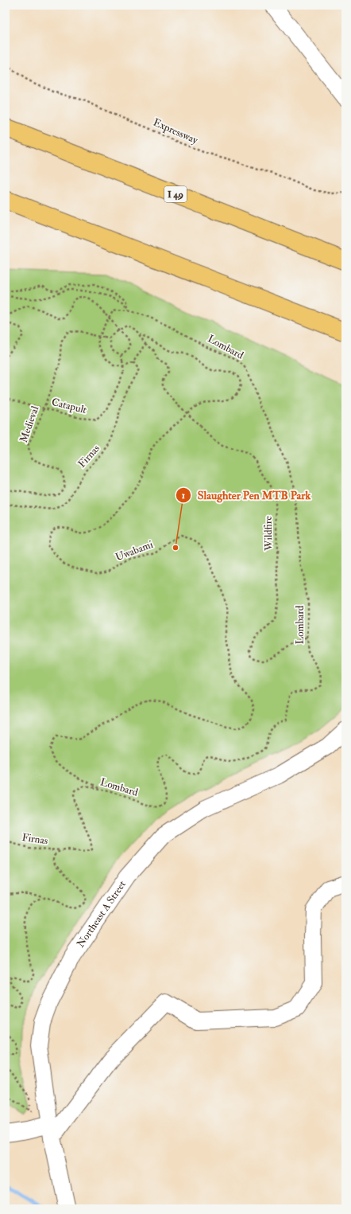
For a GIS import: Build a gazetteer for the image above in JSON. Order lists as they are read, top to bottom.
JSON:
{
  "streets": {
    "highway": ["I 49"],
    "street": ["Northeast A Street"],
    "path": [
      "Expressway",
      "Lombard",
      "Catapult",
      "Medieval",
      "Firnas",
      "Wildfire",
      "Uwabami"
    ]
  },
  "crossings": [
    ["Lombard", "Firnas"],
    ["Lombard", "Wildfire"],
    ["Lombard", "Uwabami"],
    ["Catapult", "Medieval"],
    ["Wildfire", "Uwabami"]
  ],
  "places": ["Slaughter Pen MTB Park"]
}
